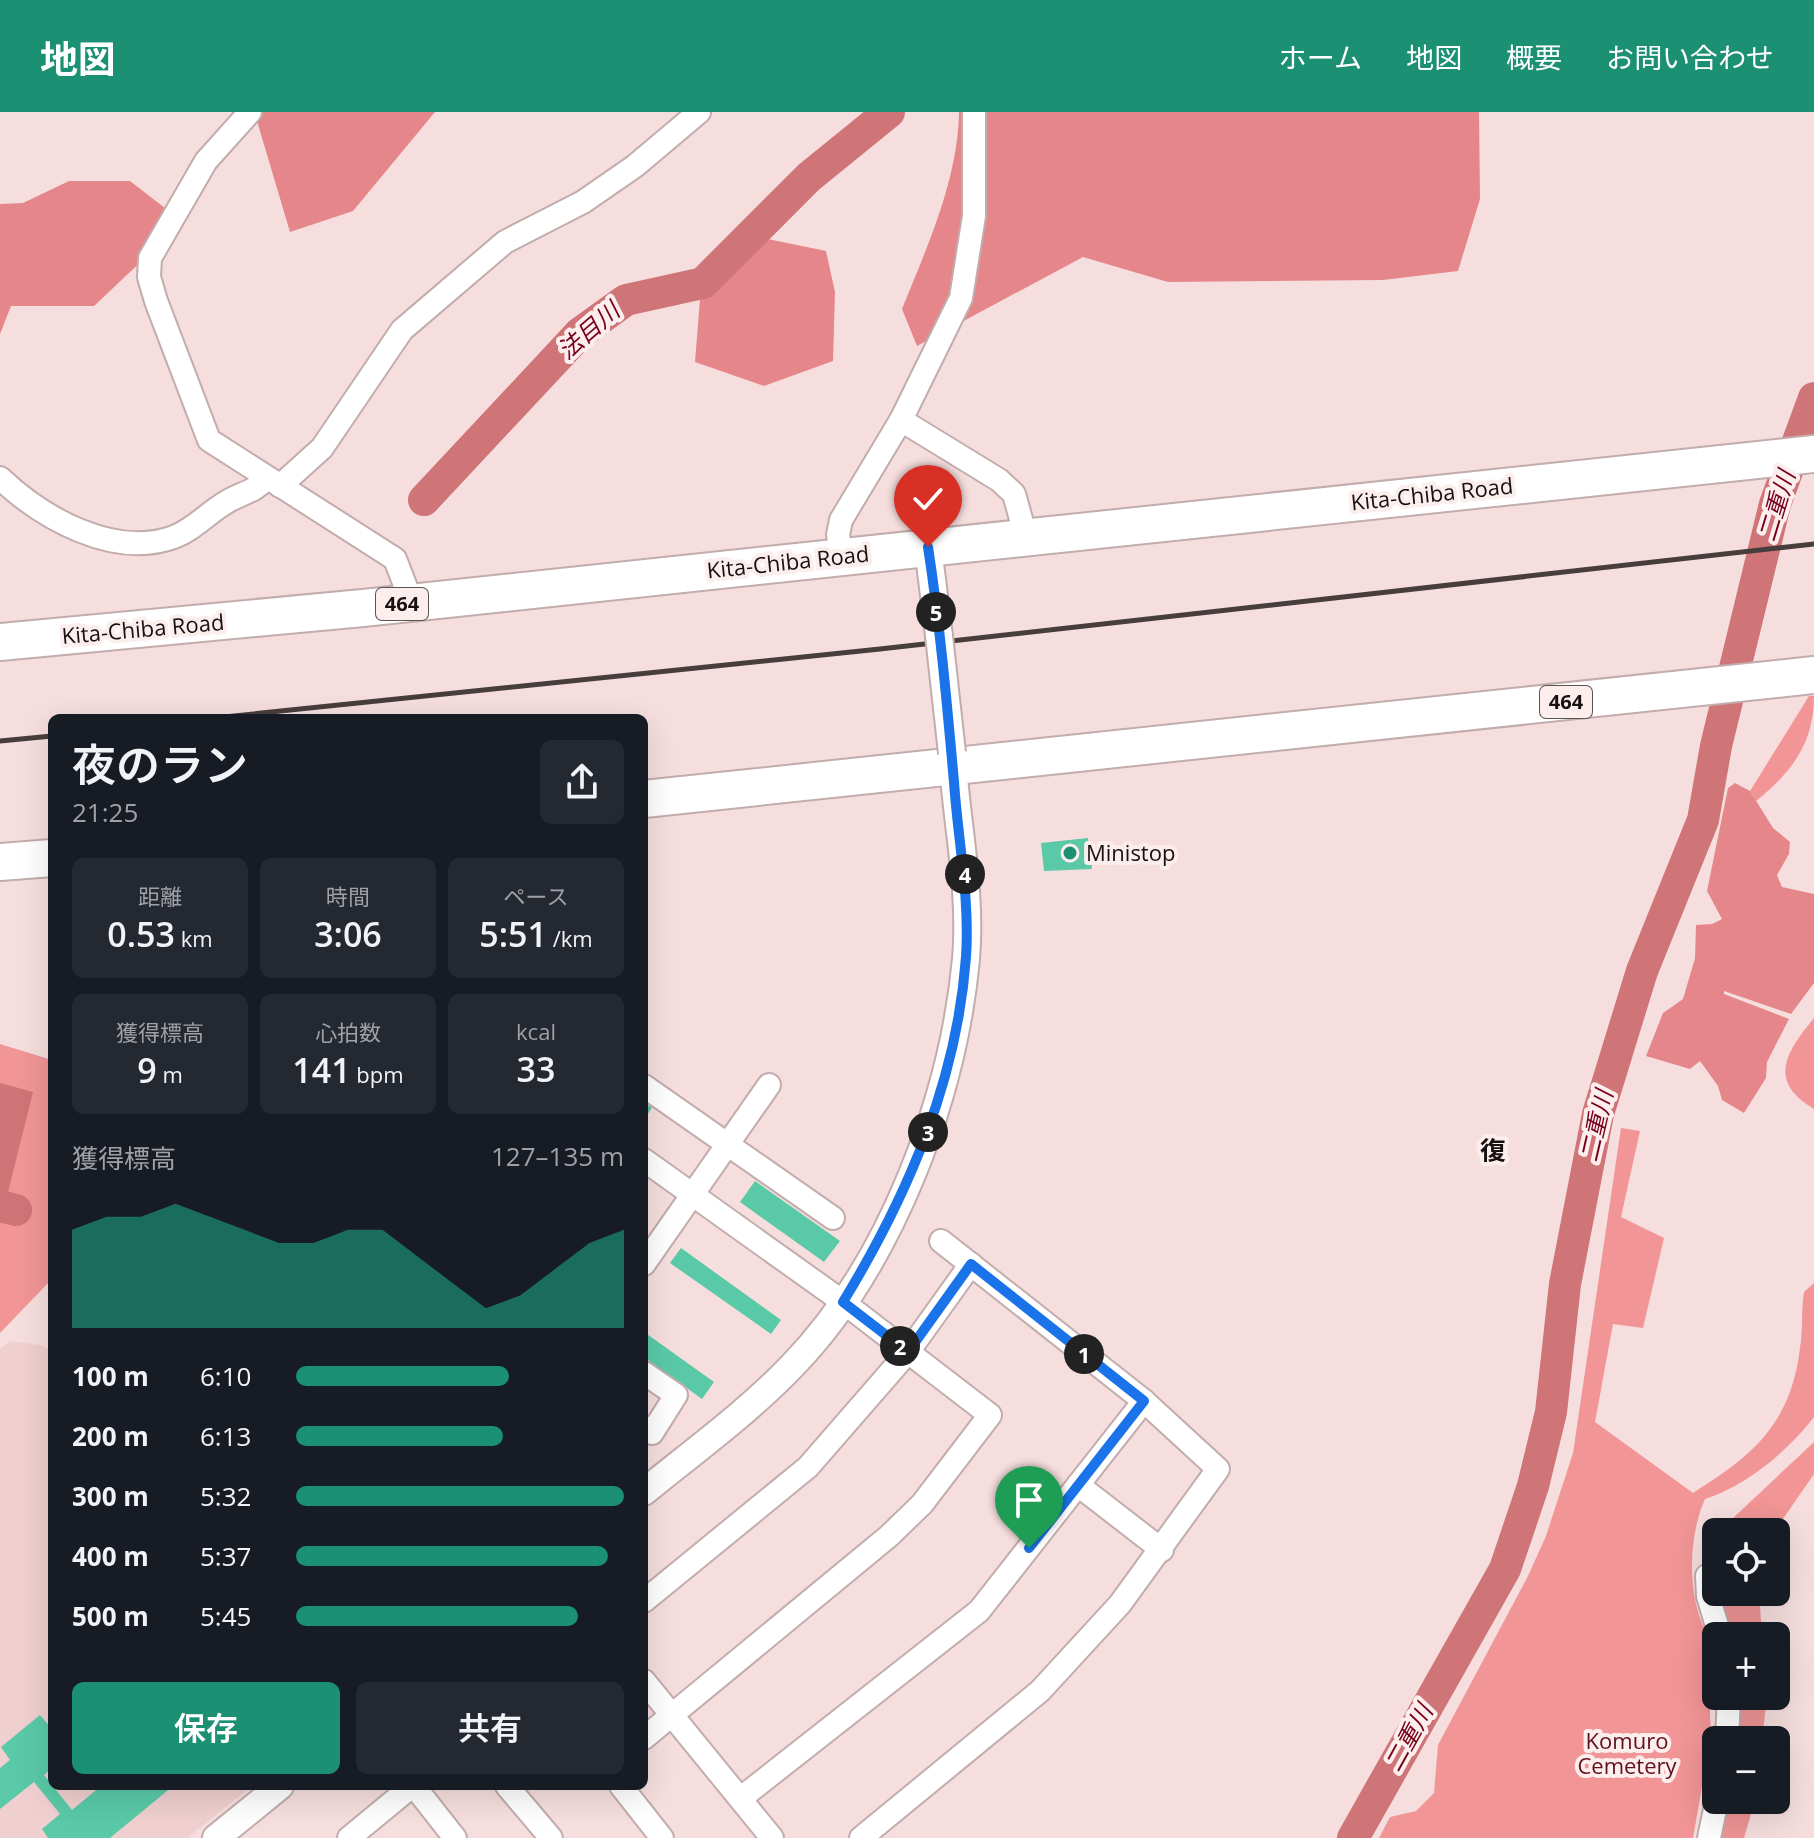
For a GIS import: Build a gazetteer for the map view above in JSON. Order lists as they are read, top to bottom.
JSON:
{
  "streets": {
    "highway": ["Kita-Chiba Road", "464"]
  },
  "districts": ["復"],
  "water": ["法目川", "二重川"],
  "parks": ["Komuro Cemetery"],
  "places": ["Ministop"],
  "page": {
    "header": "地図",
    "nav": [
      "ホーム",
      "地図",
      "概要",
      "お問い合わせ"
    ],
    "pins": [
      "5",
      "4",
      "3",
      "2",
      "1"
    ],
    "heading": ["夜のラン", "21:25"],
    "stats": [
      ["距離", "0.53 km"],
      ["時間", "3:06"],
      ["ペース", "5:51 /km"],
      ["獲得標高", "9 m"],
      ["心拍数", "141 bpm"],
      ["kcal", "33"]
    ],
    "chart": ["獲得標高", "127–135 m"],
    "list": [
      {
        "name": "100 m",
        "note": "6:10"
      },
      {
        "name": "200 m",
        "note": "6:13"
      },
      {
        "name": "300 m",
        "note": "5:32"
      },
      {
        "name": "400 m",
        "note": "5:37"
      },
      {
        "name": "500 m",
        "note": "5:45"
      }
    ],
    "map_buttons": ["+", "−"],
    "buttons": ["保存", "共有"]
  }
}
